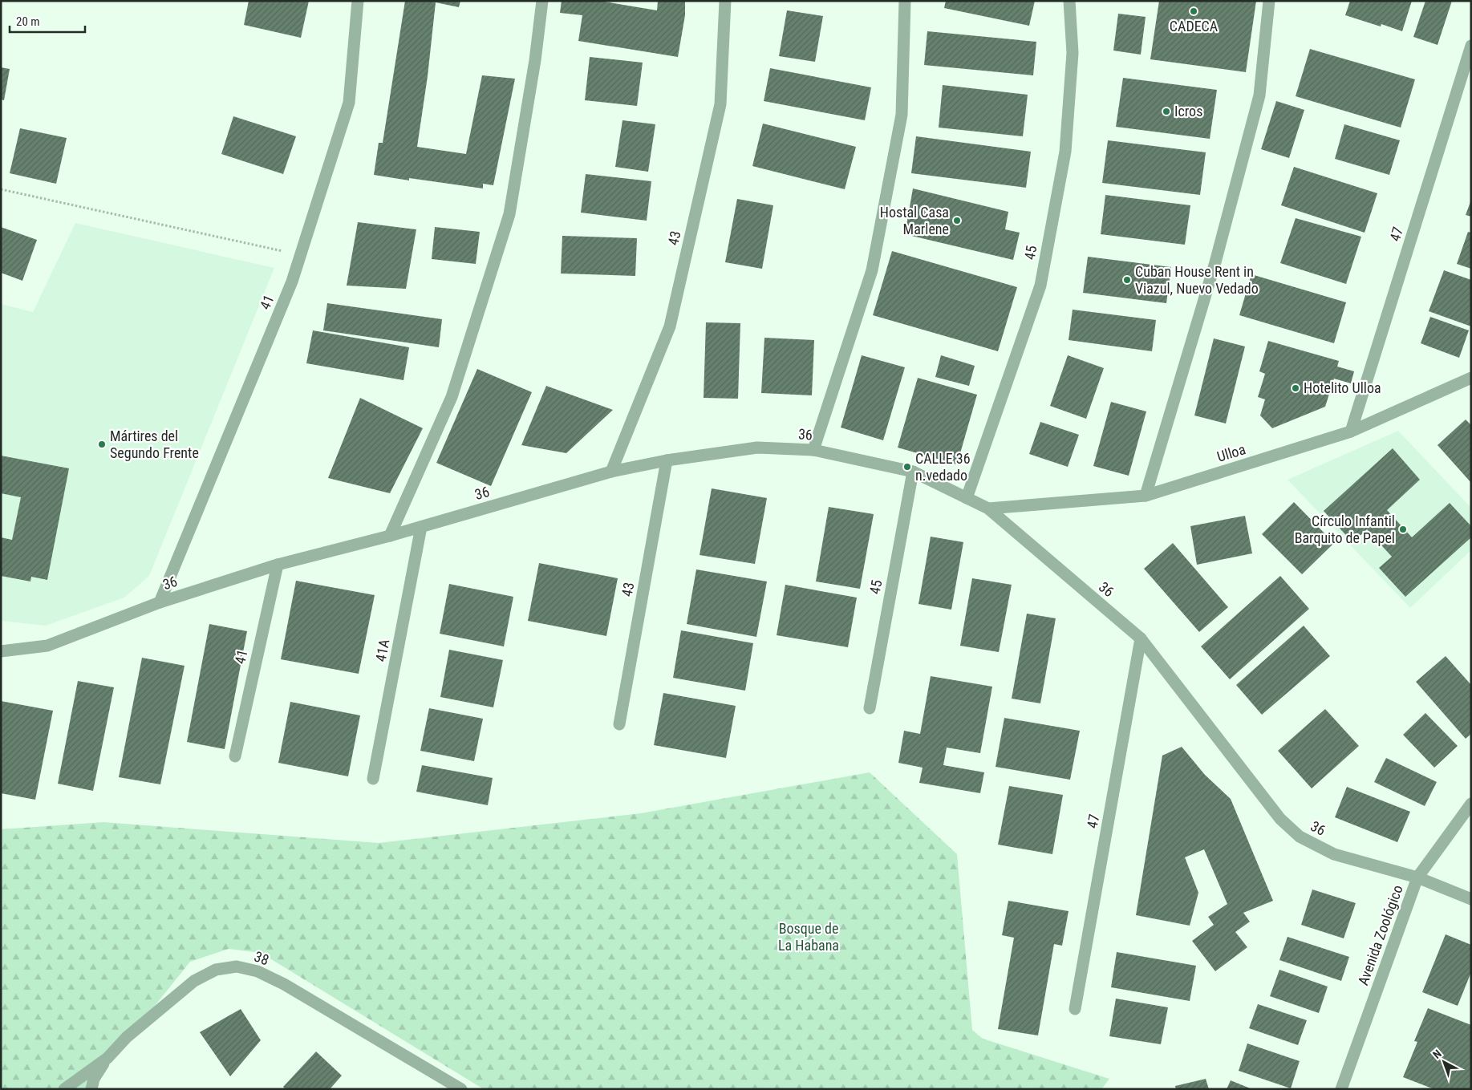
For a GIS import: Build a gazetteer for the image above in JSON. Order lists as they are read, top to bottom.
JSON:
{
  "streets": {
    "street": [
      "47",
      "43",
      "45",
      "41",
      "36",
      "Ulloa",
      "41A",
      "Avenida Zoológico",
      "38"
    ]
  },
  "crossings": [
    ["47", "36"],
    ["47", "Ulloa"],
    ["43", "36"],
    ["45", "36"],
    ["41", "36"],
    ["36", "Ulloa"],
    ["36", "41A"],
    ["36", "Avenida Zoológico"]
  ],
  "parks": ["Bosque de La Habana"],
  "places": [
    "CADECA",
    "Icros",
    "Hostal Casa Marlene",
    "Cuban House Rent in Viazul, Nuevo Vedado",
    "Hotelito Ulloa",
    "Mártires del Segundo Frente",
    "CALLE 36 n.vedado",
    "Círculo Infantil Barquito de Papel"
  ],
  "scale_bar": "20 m",
  "north": "top left"
}
